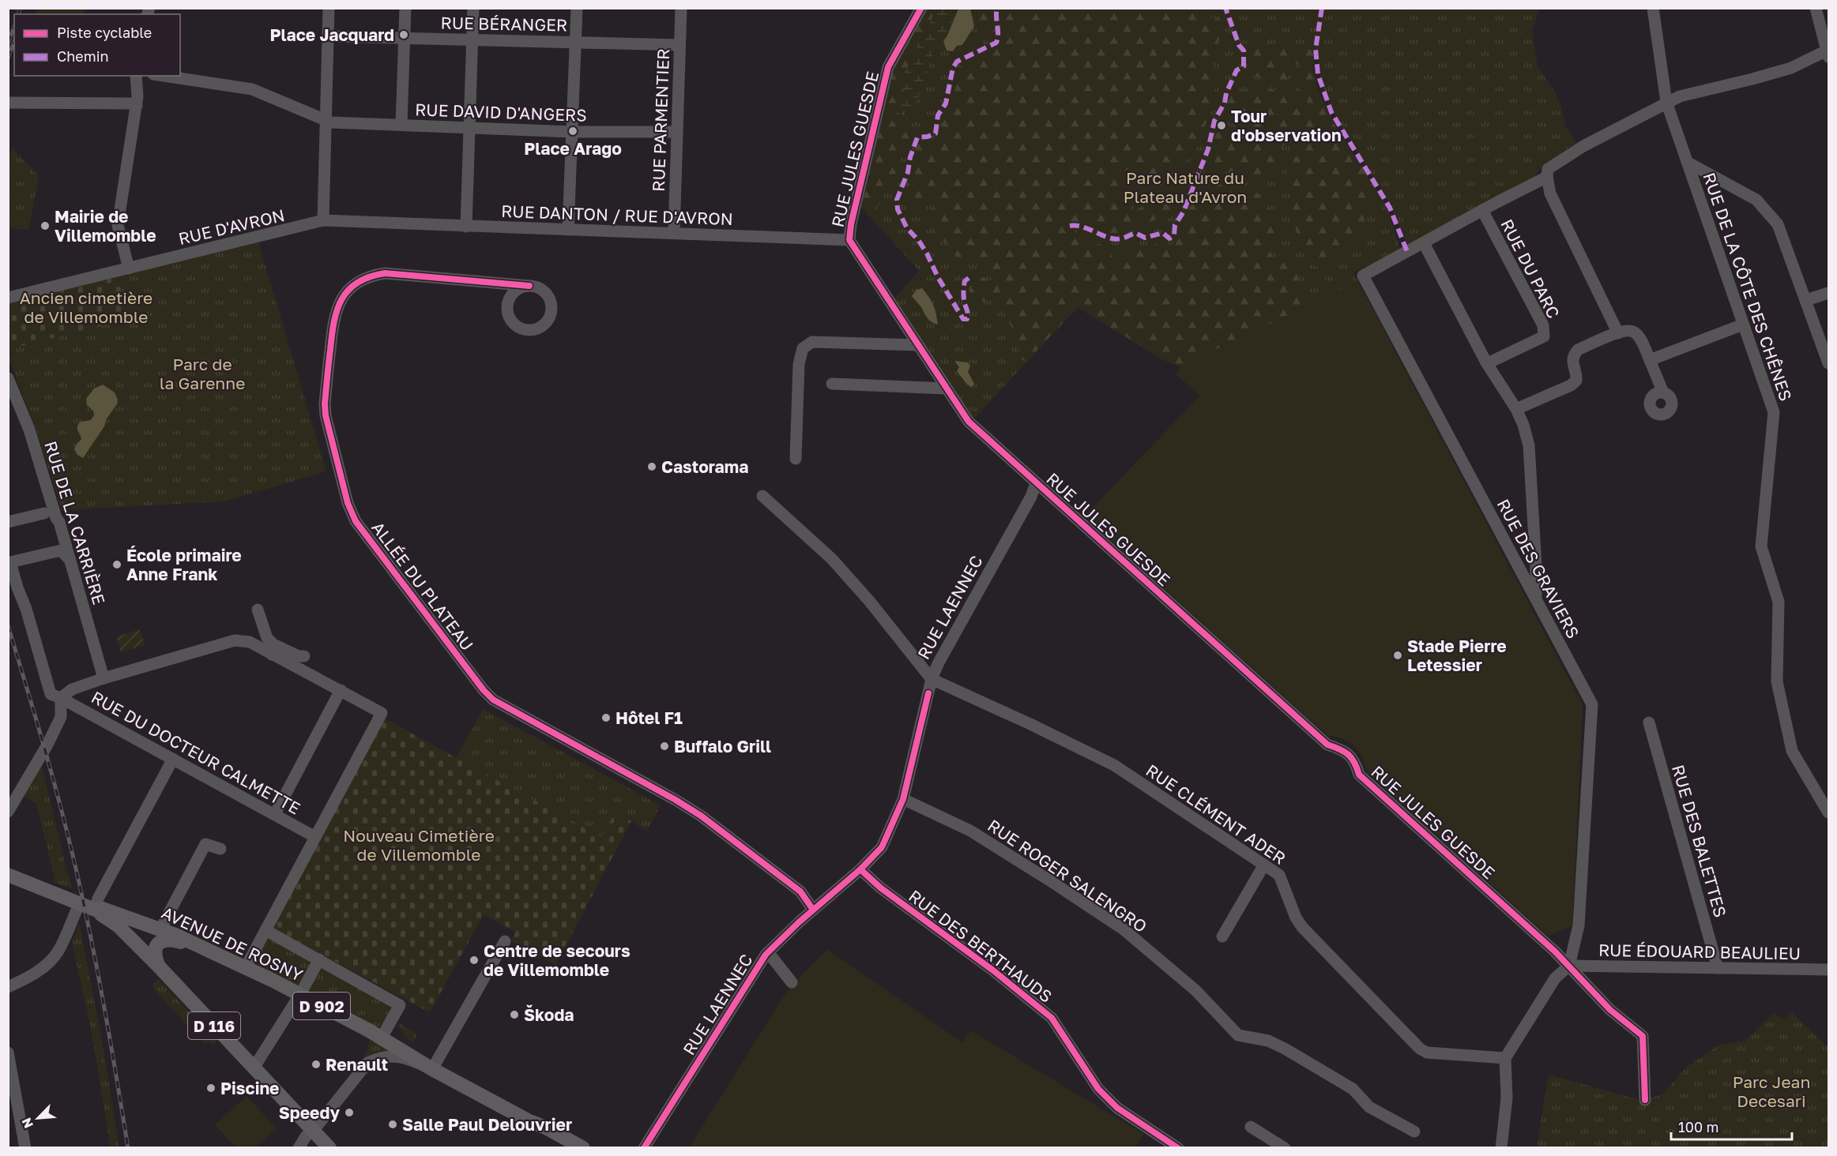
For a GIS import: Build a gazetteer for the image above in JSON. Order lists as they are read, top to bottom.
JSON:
{
  "streets": {
    "main road": ["AVENUE DE ROSNY", "D 902", "D 116"],
    "street": [
      "RUE BÉRANGER",
      "RUE DAVID D'ANGERS",
      "RUE PARMENTIER",
      "RUE JULES GUESDE",
      "RUE DANTON / RUE D'AVRON",
      "RUE D'AVRON",
      "RUE DU PARC",
      "RUE DE LA CÔTE DES CHÊNES",
      "RUE DE LA CARRIÈRE",
      "RUE DES GRAVIERS",
      "ALLÉE DU PLATEAU",
      "RUE LAENNEC",
      "RUE DU DOCTEUR CALMETTE",
      "RUE CLÉMENT ADER",
      "RUE DES BALETTES",
      "RUE ROGER SALENGRO",
      "RUE DES BERTHAUDS",
      "RUE ÉDOUARD BEAULIEU"
    ]
  },
  "crossings": [
    ["RUE BÉRANGER", "RUE PARMENTIER"],
    ["RUE DAVID D'ANGERS", "RUE PARMENTIER"],
    ["RUE PARMENTIER", "RUE DANTON / RUE D'AVRON"],
    ["RUE JULES GUESDE", "RUE DANTON / RUE D'AVRON"],
    ["RUE JULES GUESDE", "RUE DES GRAVIERS"],
    ["RUE JULES GUESDE", "RUE LAENNEC"],
    ["RUE JULES GUESDE", "RUE ÉDOUARD BEAULIEU"],
    ["RUE DANTON / RUE D'AVRON", "RUE D'AVRON"],
    ["RUE DES GRAVIERS", "RUE ÉDOUARD BEAULIEU"],
    ["ALLÉE DU PLATEAU", "RUE LAENNEC"],
    ["RUE LAENNEC", "RUE CLÉMENT ADER"],
    ["RUE LAENNEC", "RUE ROGER SALENGRO"],
    ["RUE LAENNEC", "RUE DES BERTHAUDS"],
    ["RUE DES BALETTES", "RUE ÉDOUARD BEAULIEU"],
    ["AVENUE DE ROSNY", "D 902"],
    ["AVENUE DE ROSNY", "D 116"],
    ["D 902", "D 116"]
  ],
  "parks": [
    "Parc Nature du Plateau d'Avron",
    "Ancien cimetière de Villemomble",
    "Parc de la Garenne",
    "Nouveau Cimetière de Villemomble",
    "Parc Jean Decesari"
  ],
  "places": [
    "Place Jacquard",
    "Tour d'observation",
    "Place Arago",
    "Mairie de Villemomble",
    "Castorama",
    "École primaire Anne Frank",
    "Stade Pierre Letessier",
    "Hôtel F1",
    "Buffalo Grill",
    "Centre de secours de Villemomble",
    "Škoda",
    "Renault",
    "Piscine",
    "Speedy",
    "Salle Paul Delouvrier"
  ],
  "legend": ["Piste cyclable", "Chemin"],
  "scale_bar": "100 m",
  "north": "bottom left"
}
